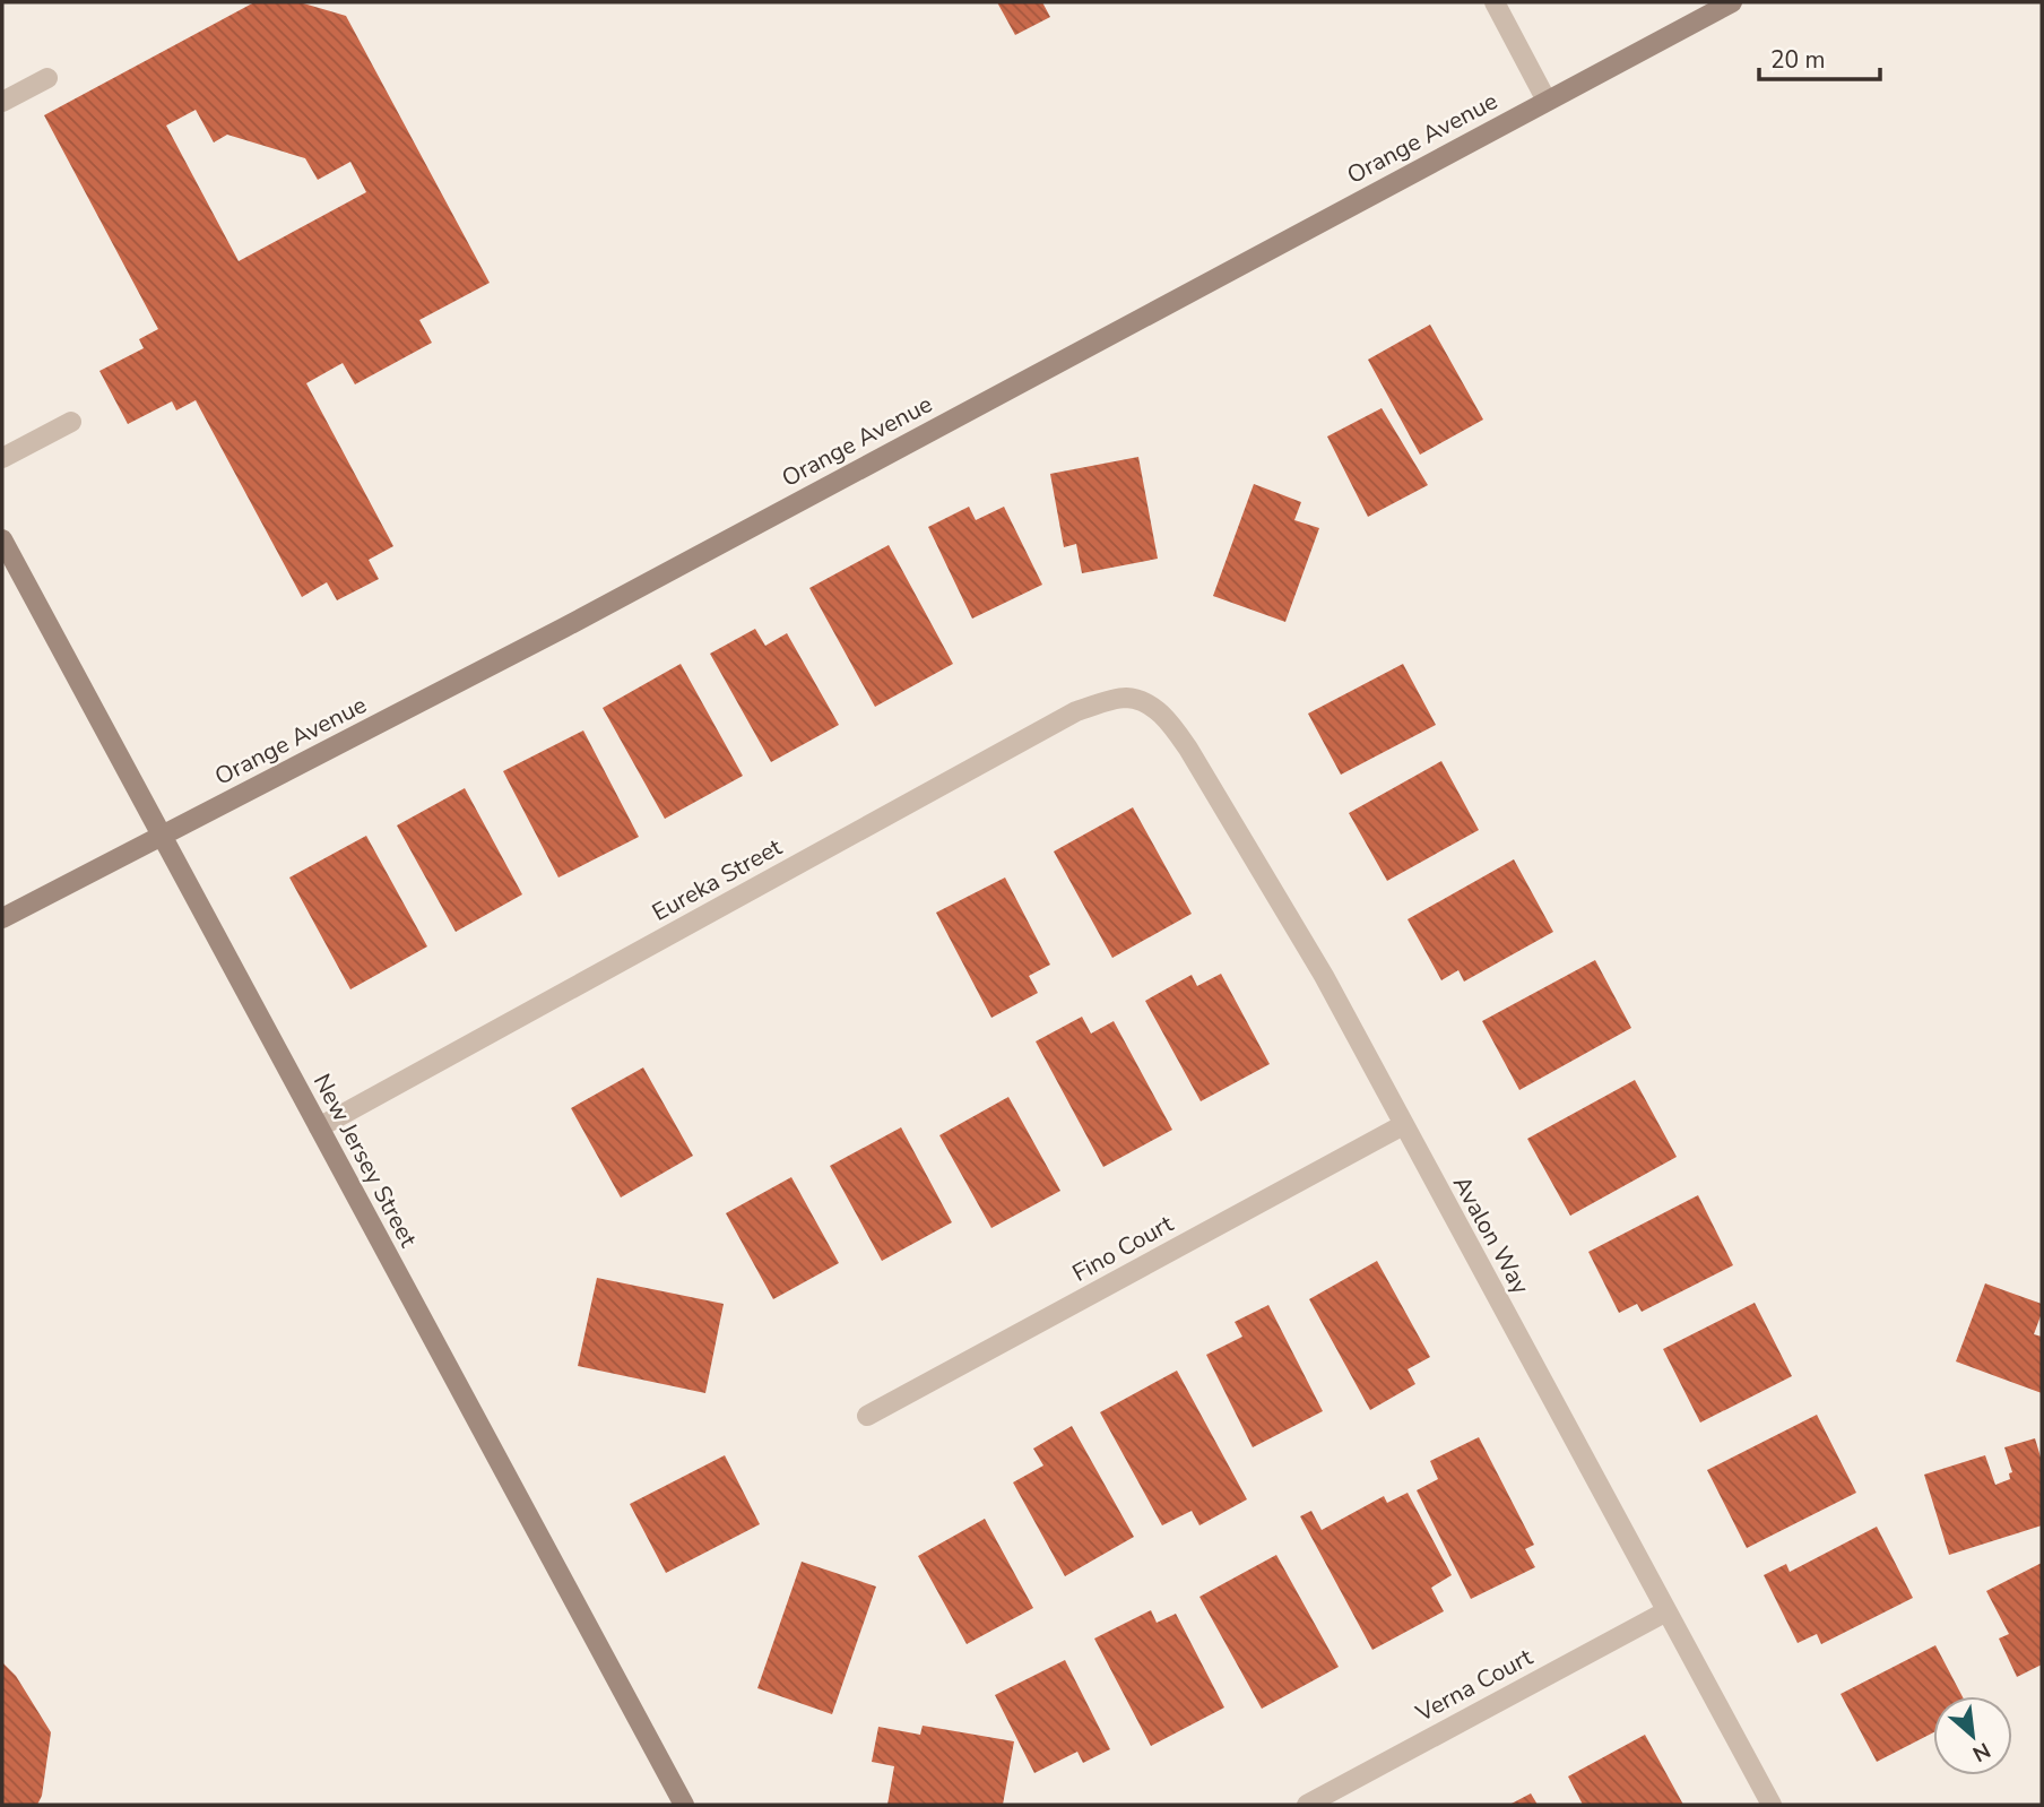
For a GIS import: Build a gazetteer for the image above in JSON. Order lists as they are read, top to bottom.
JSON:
{
  "streets": {
    "street": [
      "Orange Avenue",
      "Eureka Street",
      "New Jersey Street",
      "Avalon Way",
      "Fino Court",
      "Verna Court"
    ]
  },
  "crossings": [
    ["Orange Avenue", "New Jersey Street"],
    ["Eureka Street", "New Jersey Street"],
    ["Eureka Street", "Avalon Way"],
    ["Avalon Way", "Fino Court"],
    ["Avalon Way", "Verna Court"]
  ],
  "scale_bar": "20 m",
  "north": "bottom right"
}
